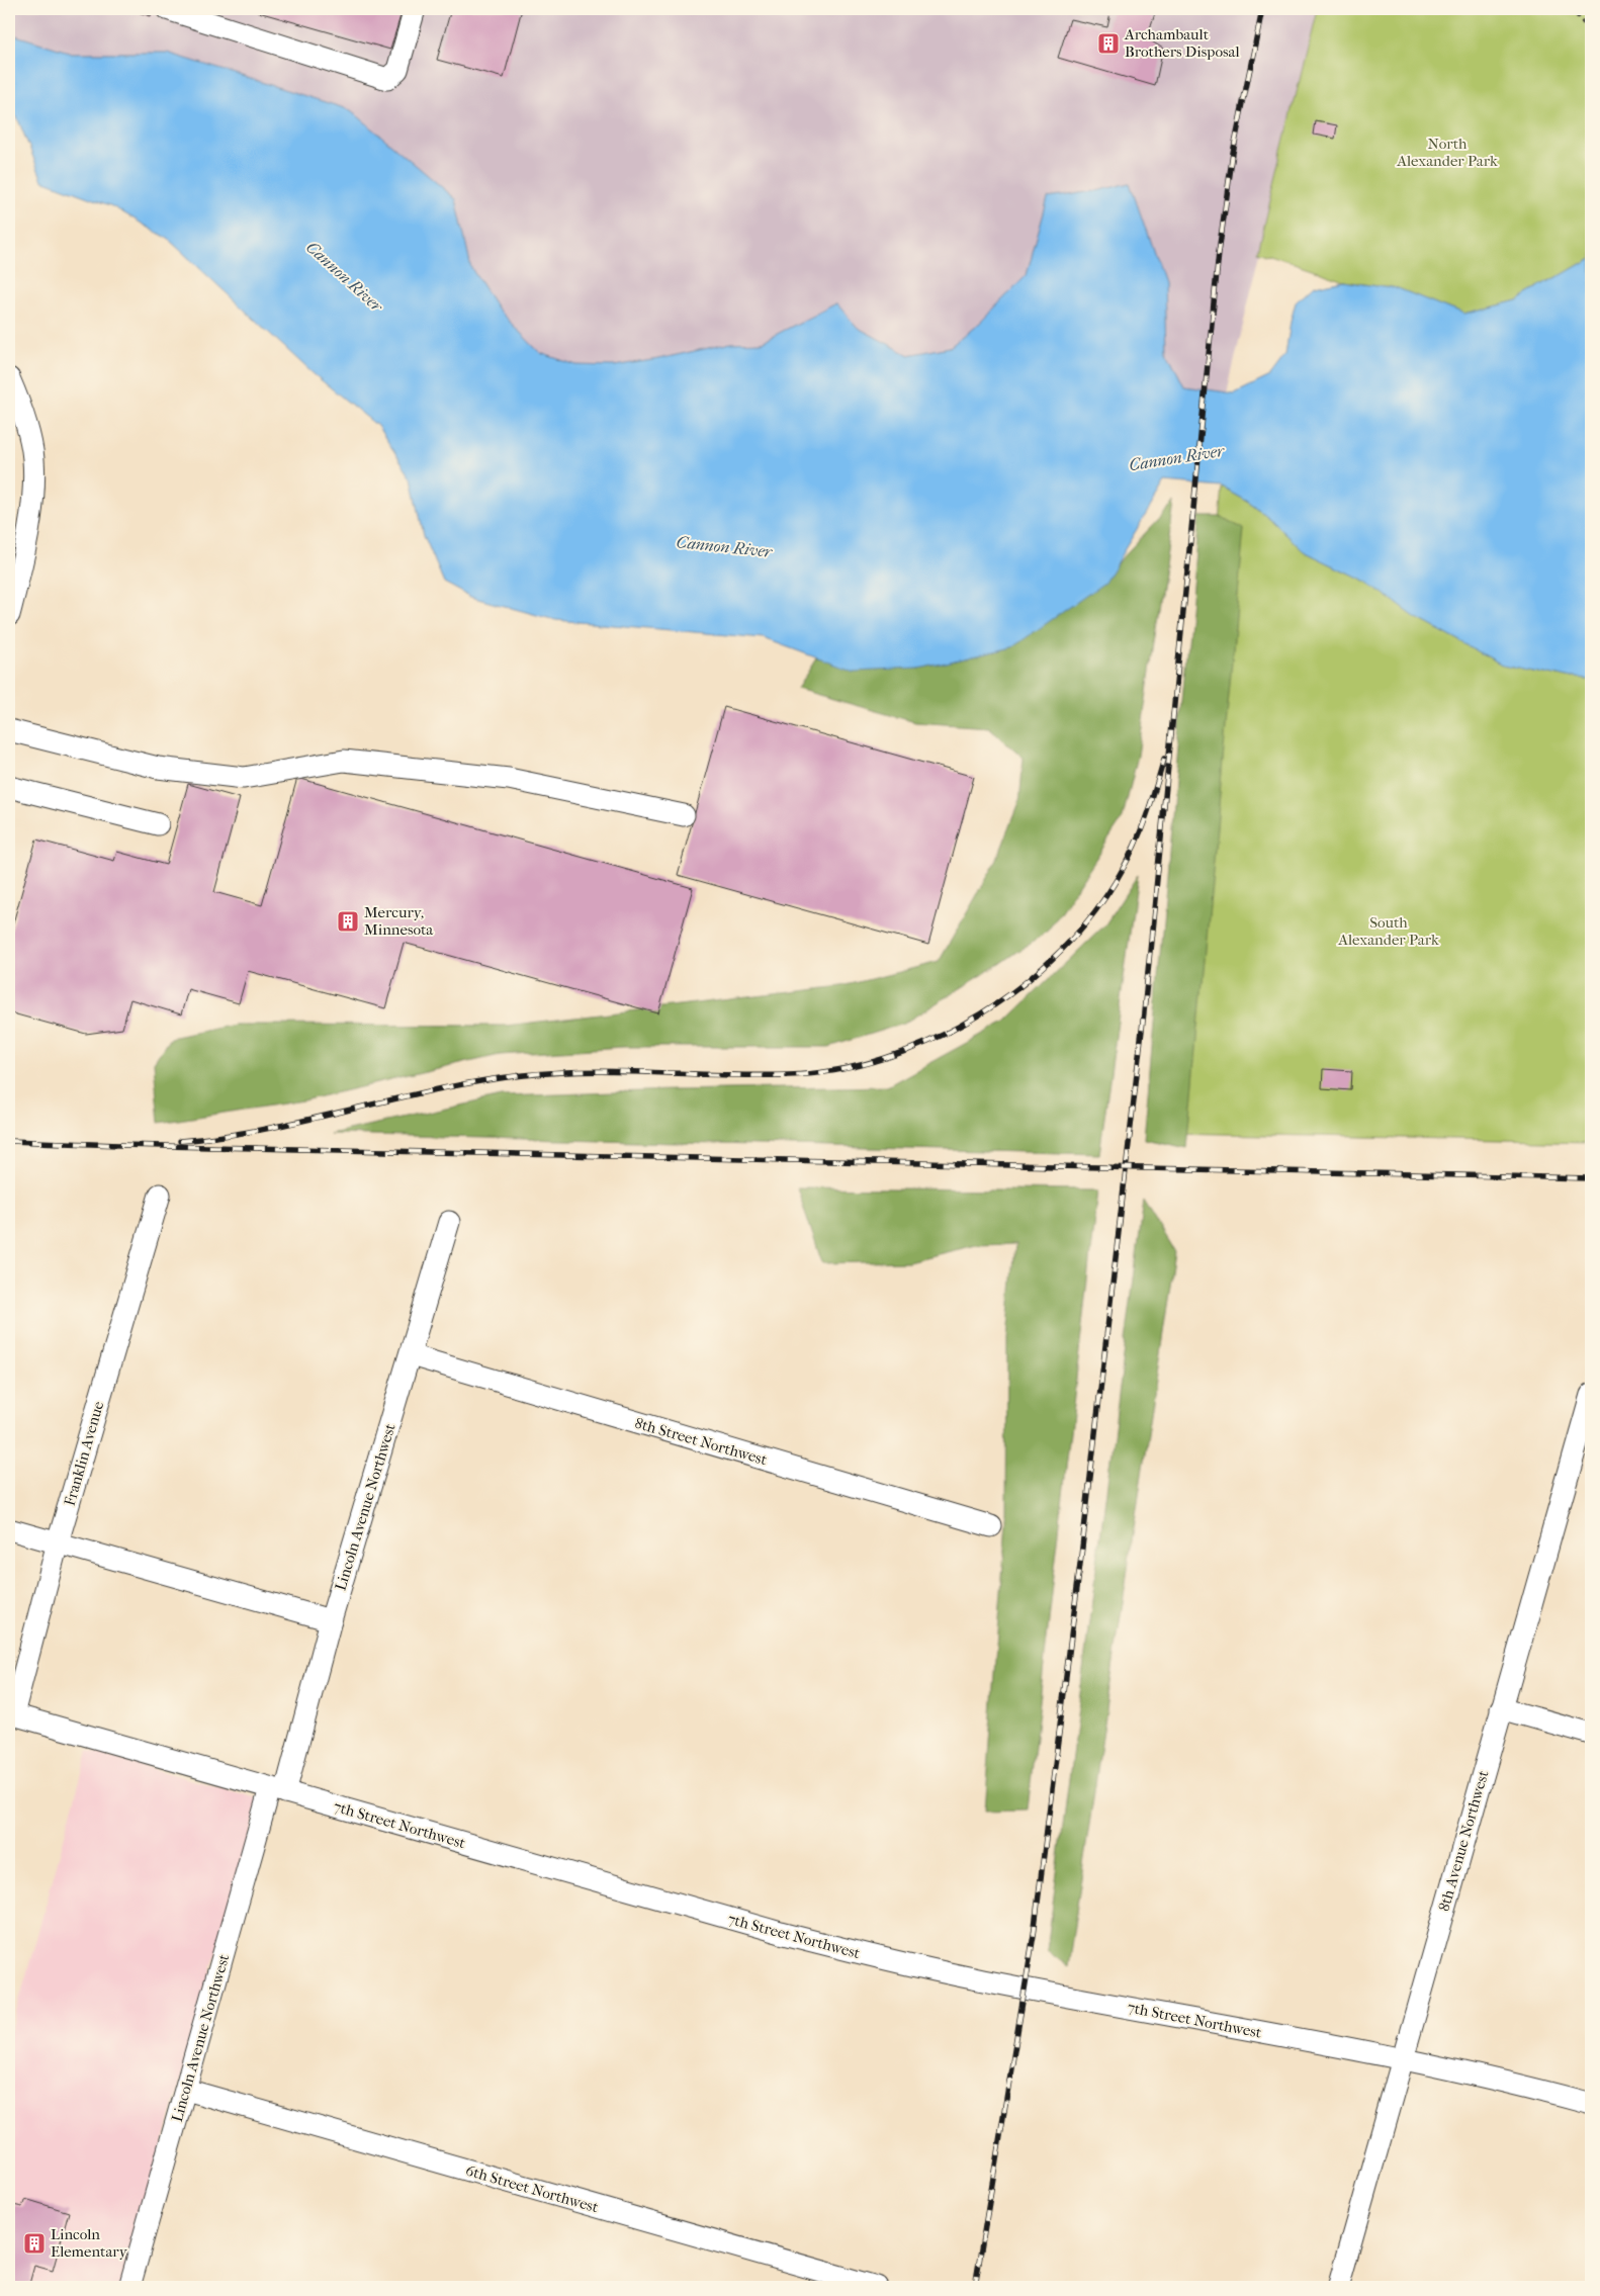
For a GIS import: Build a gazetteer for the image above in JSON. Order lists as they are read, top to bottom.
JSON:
{
  "streets": {
    "street": [
      "8th Street Northwest",
      "Franklin Avenue",
      "Lincoln Avenue Northwest",
      "7th Street Northwest",
      "8th Avenue Northwest",
      "6th Street Northwest"
    ]
  },
  "crossings": [
    ["8th Street Northwest", "Lincoln Avenue Northwest"],
    ["Franklin Avenue", "7th Street Northwest"],
    ["Lincoln Avenue Northwest", "7th Street Northwest"],
    ["Lincoln Avenue Northwest", "6th Street Northwest"],
    ["7th Street Northwest", "8th Avenue Northwest"]
  ],
  "water": ["Cannon River"],
  "parks": ["North Alexander Park", "South Alexander Park"],
  "places": {
    "building": ["Archambault Brothers Disposal", "Mercury, Minnesota", "Lincoln Elementary"]
  }
}
